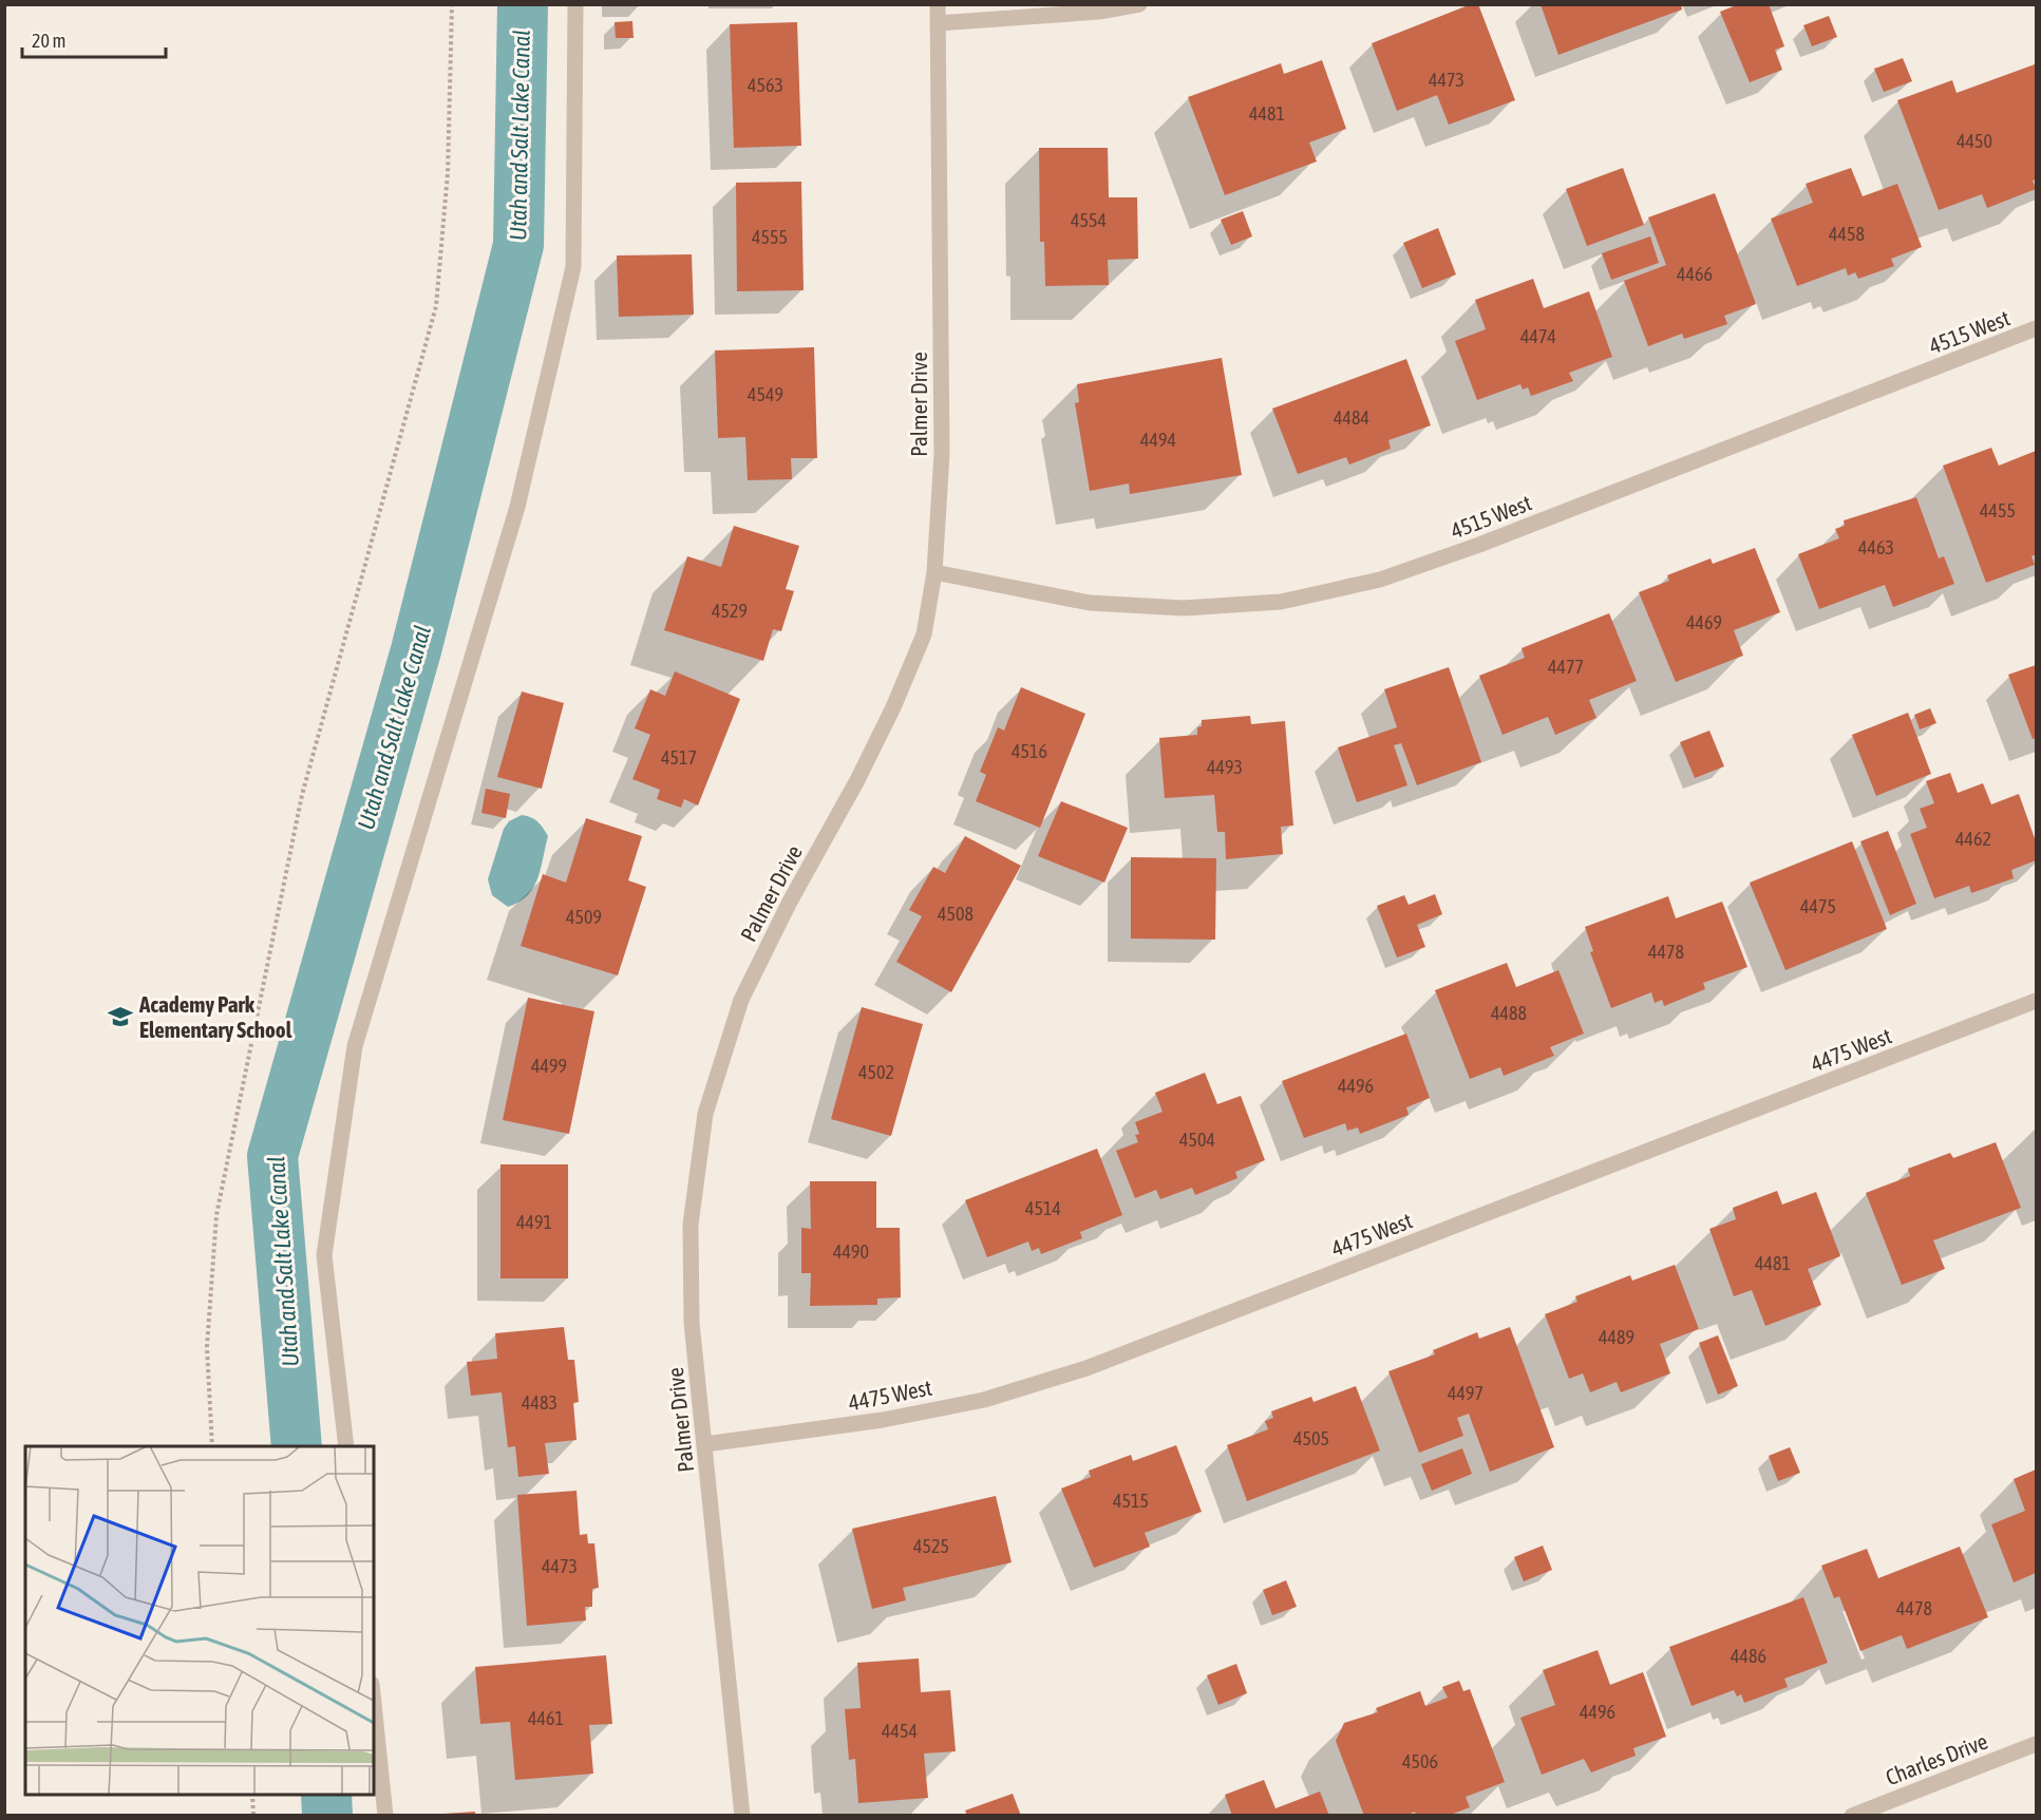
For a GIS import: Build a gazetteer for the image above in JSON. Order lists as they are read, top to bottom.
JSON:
{
  "streets": {
    "street": [
      "4515 West",
      "Palmer Drive",
      "4475 West",
      "Charles Drive"
    ]
  },
  "crossings": [
    ["4515 West", "Palmer Drive"],
    ["Palmer Drive", "4475 West"]
  ],
  "water": ["Utah and Salt Lake Canal"],
  "places": {
    "school or university": ["Academy Park Elementary School"]
  },
  "house_numbers": [
    "4473",
    "4563",
    "4481",
    "4450",
    "4554",
    "4458",
    "4555",
    "4466",
    "4474",
    "4549",
    "4484",
    "4494",
    "4455",
    "4463",
    "4529",
    "4469",
    "4477",
    "4516",
    "4517",
    "4493",
    "4462",
    "4475",
    "4508",
    "4509",
    "4478",
    "4488",
    "4499",
    "4502",
    "4496",
    "4504",
    "4514",
    "4491",
    "4490",
    "4481",
    "4489",
    "4497",
    "4483",
    "4505",
    "4515",
    "4525",
    "4473",
    "4478",
    "4486",
    "4496",
    "4461",
    "4454",
    "4506"
  ],
  "scale_bar": "20 m"
}
